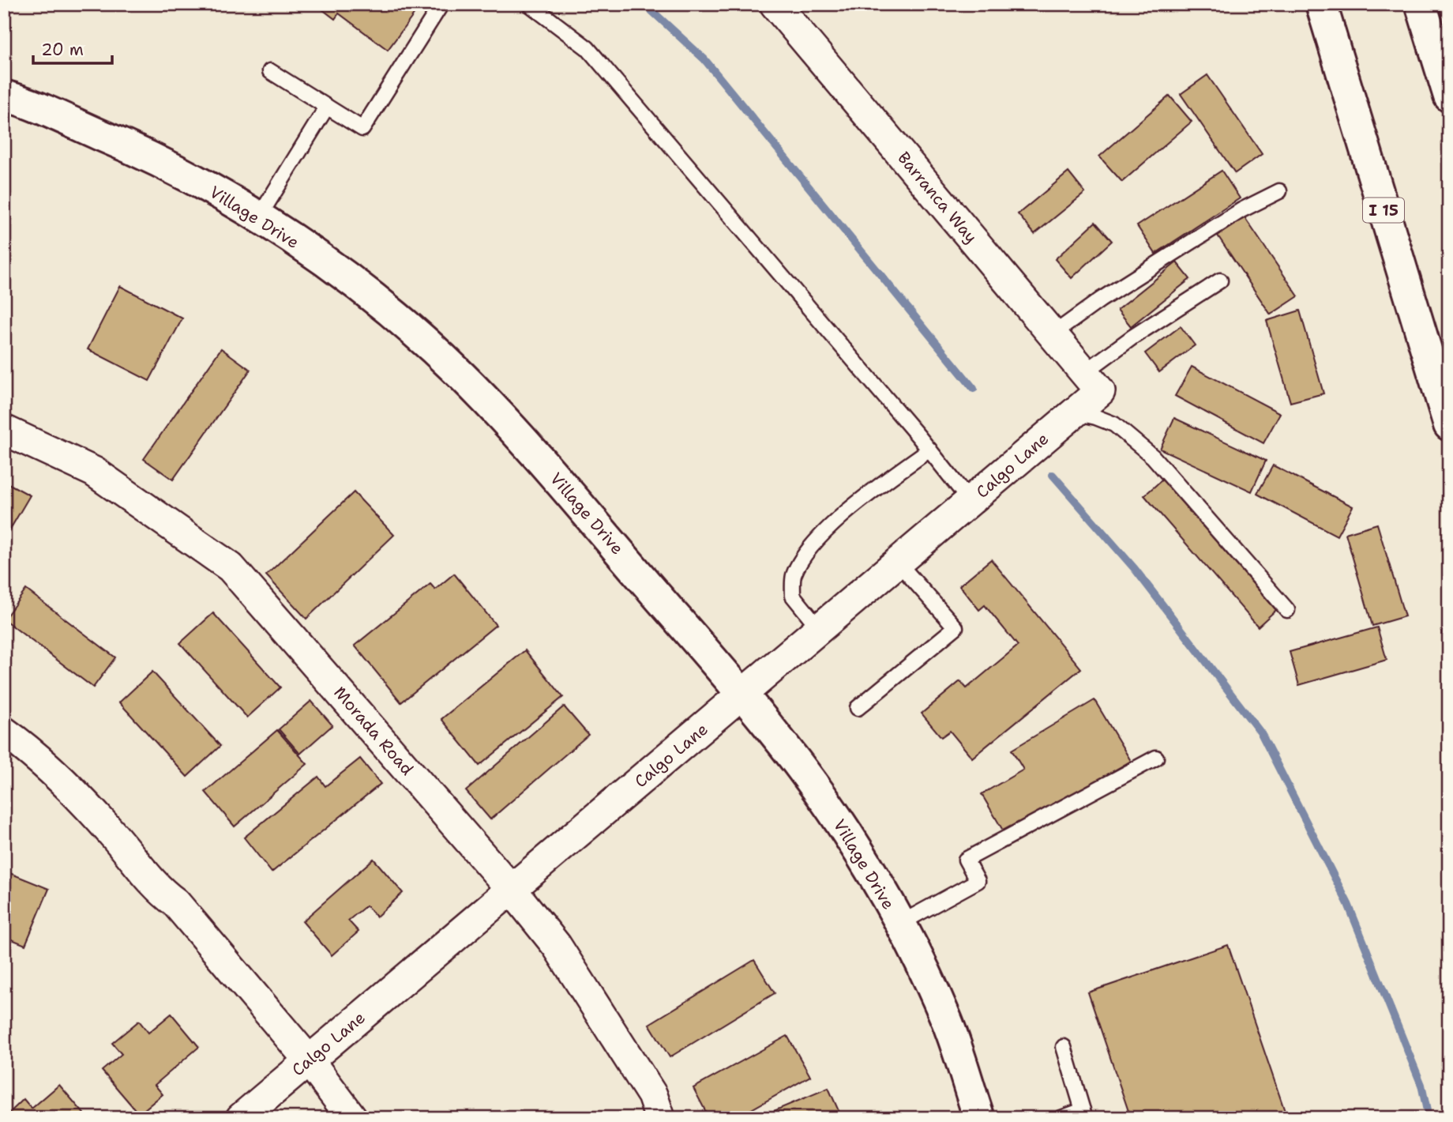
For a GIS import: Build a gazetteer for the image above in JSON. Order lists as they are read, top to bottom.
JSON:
{
  "streets": {
    "main road": ["I 15", "Village Drive"],
    "street": ["Barranca Way", "Calgo Lane", "Morada Road"]
  },
  "crossings": [
    ["Barranca Way", "Calgo Lane"],
    ["Village Drive", "Calgo Lane"],
    ["Calgo Lane", "Morada Road"]
  ],
  "scale_bar": "20 m"
}
